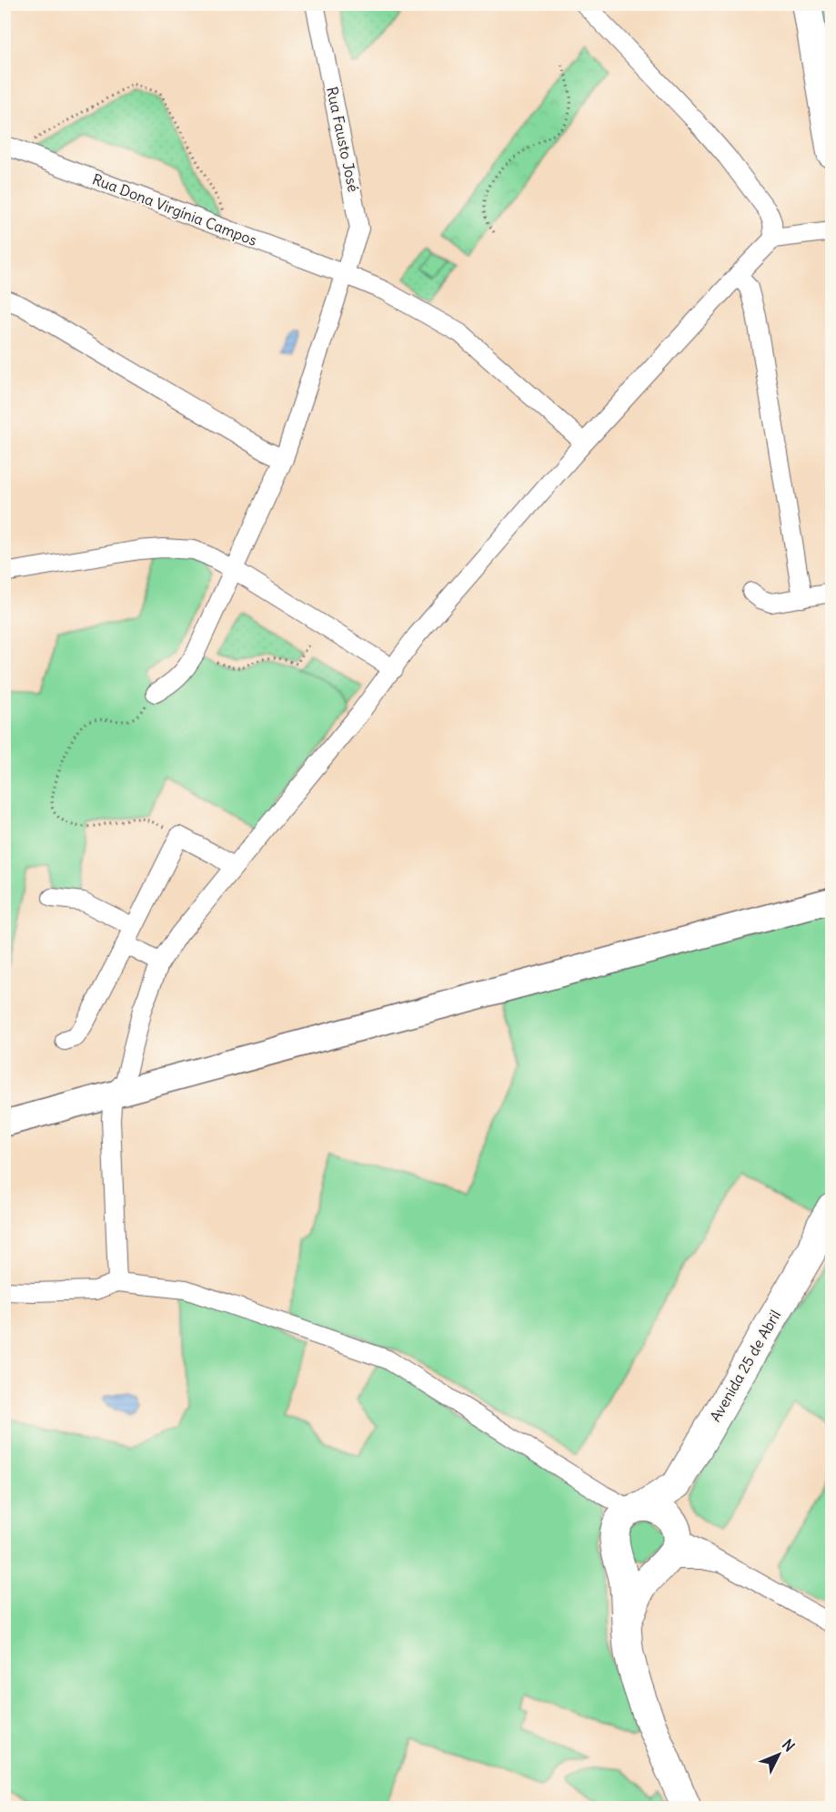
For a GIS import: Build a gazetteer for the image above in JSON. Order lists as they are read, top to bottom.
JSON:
{
  "streets": {
    "main road": ["Avenida 25 de Abril"],
    "street": ["Rua Fausto José", "Rua Dona Virgínia Campos"]
  },
  "crossings": [
    ["Rua Fausto José", "Rua Dona Virgínia Campos"]
  ],
  "north": "top right"
}
